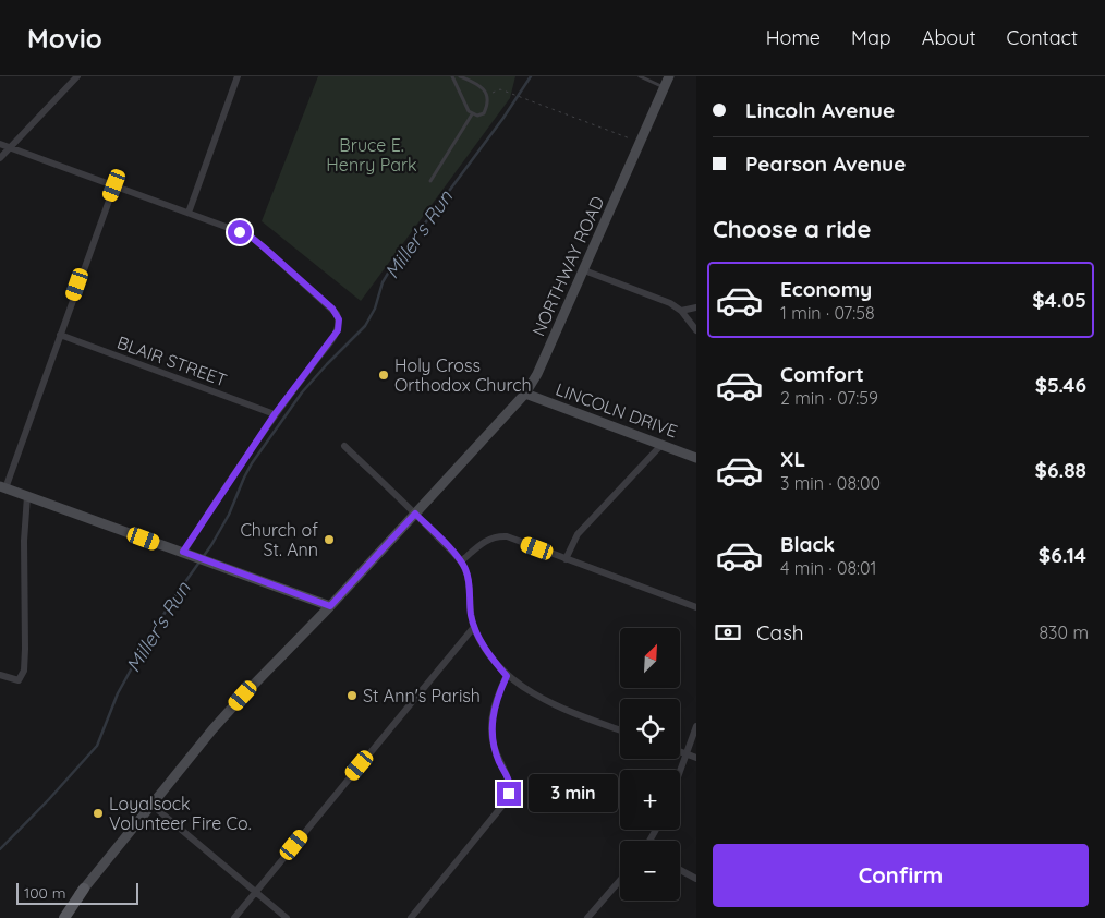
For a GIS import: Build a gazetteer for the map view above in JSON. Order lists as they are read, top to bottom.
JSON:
{
  "streets": {
    "street": ["NORTHWAY ROAD", "BLAIR STREET", "LINCOLN DRIVE"]
  },
  "crossings": [
    ["NORTHWAY ROAD", "LINCOLN DRIVE"]
  ],
  "water": ["Miller's Run"],
  "parks": ["Bruce E. Henry Park"],
  "places": [
    "Holy Cross Orthodox Church",
    "Church of St. Ann",
    "St Ann's Parish",
    "Loyalsock Volunteer Fire Co."
  ],
  "scale_bar": "100 m",
  "north": "top right",
  "page": {
    "header": "Movio",
    "nav": [
      "Home",
      "Map",
      "About",
      "Contact"
    ],
    "banner": ["Lincoln Avenue", "Pearson Avenue"],
    "heading": "Choose a ride",
    "list": [
      {
        "name": "Economy",
        "note": "1 min · 07:58",
        "value": "$4.05"
      },
      {
        "name": "Comfort",
        "note": "2 min · 07:59",
        "value": "$5.46"
      },
      {
        "name": "XL",
        "note": "3 min · 08:00",
        "value": "$6.88"
      },
      {
        "name": "Black",
        "note": "4 min · 08:01",
        "value": "$6.14"
      }
    ],
    "pay": ["Cash", "830 m"],
    "map_buttons": ["+", "−"],
    "bubble": "3 min",
    "buttons": "Confirm",
    "scale": "100 m"
  }
}
